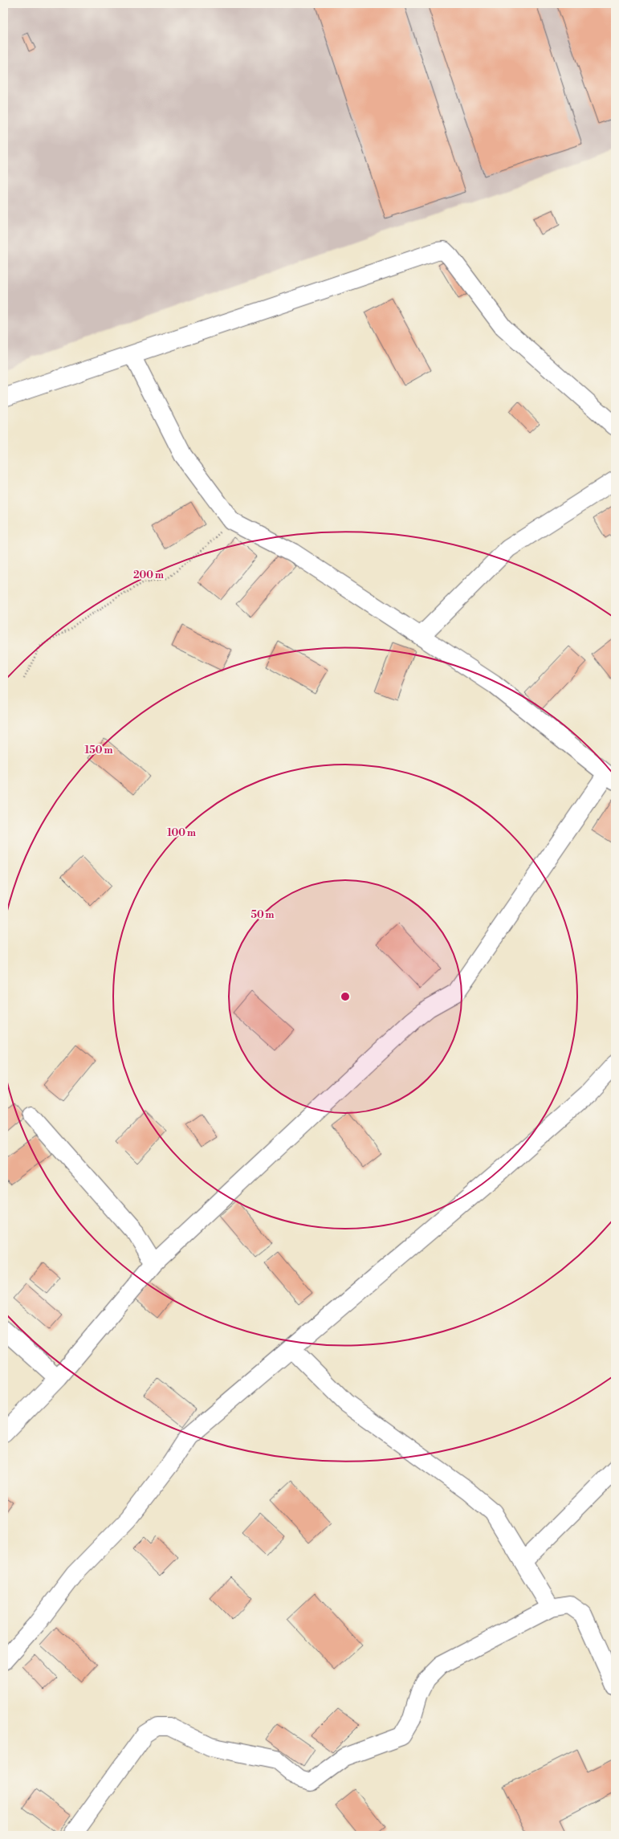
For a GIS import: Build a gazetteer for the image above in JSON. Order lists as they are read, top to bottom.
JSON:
{
  "rings": [
    "200 m",
    "150 m",
    "100 m",
    "50 m"
  ]
}
